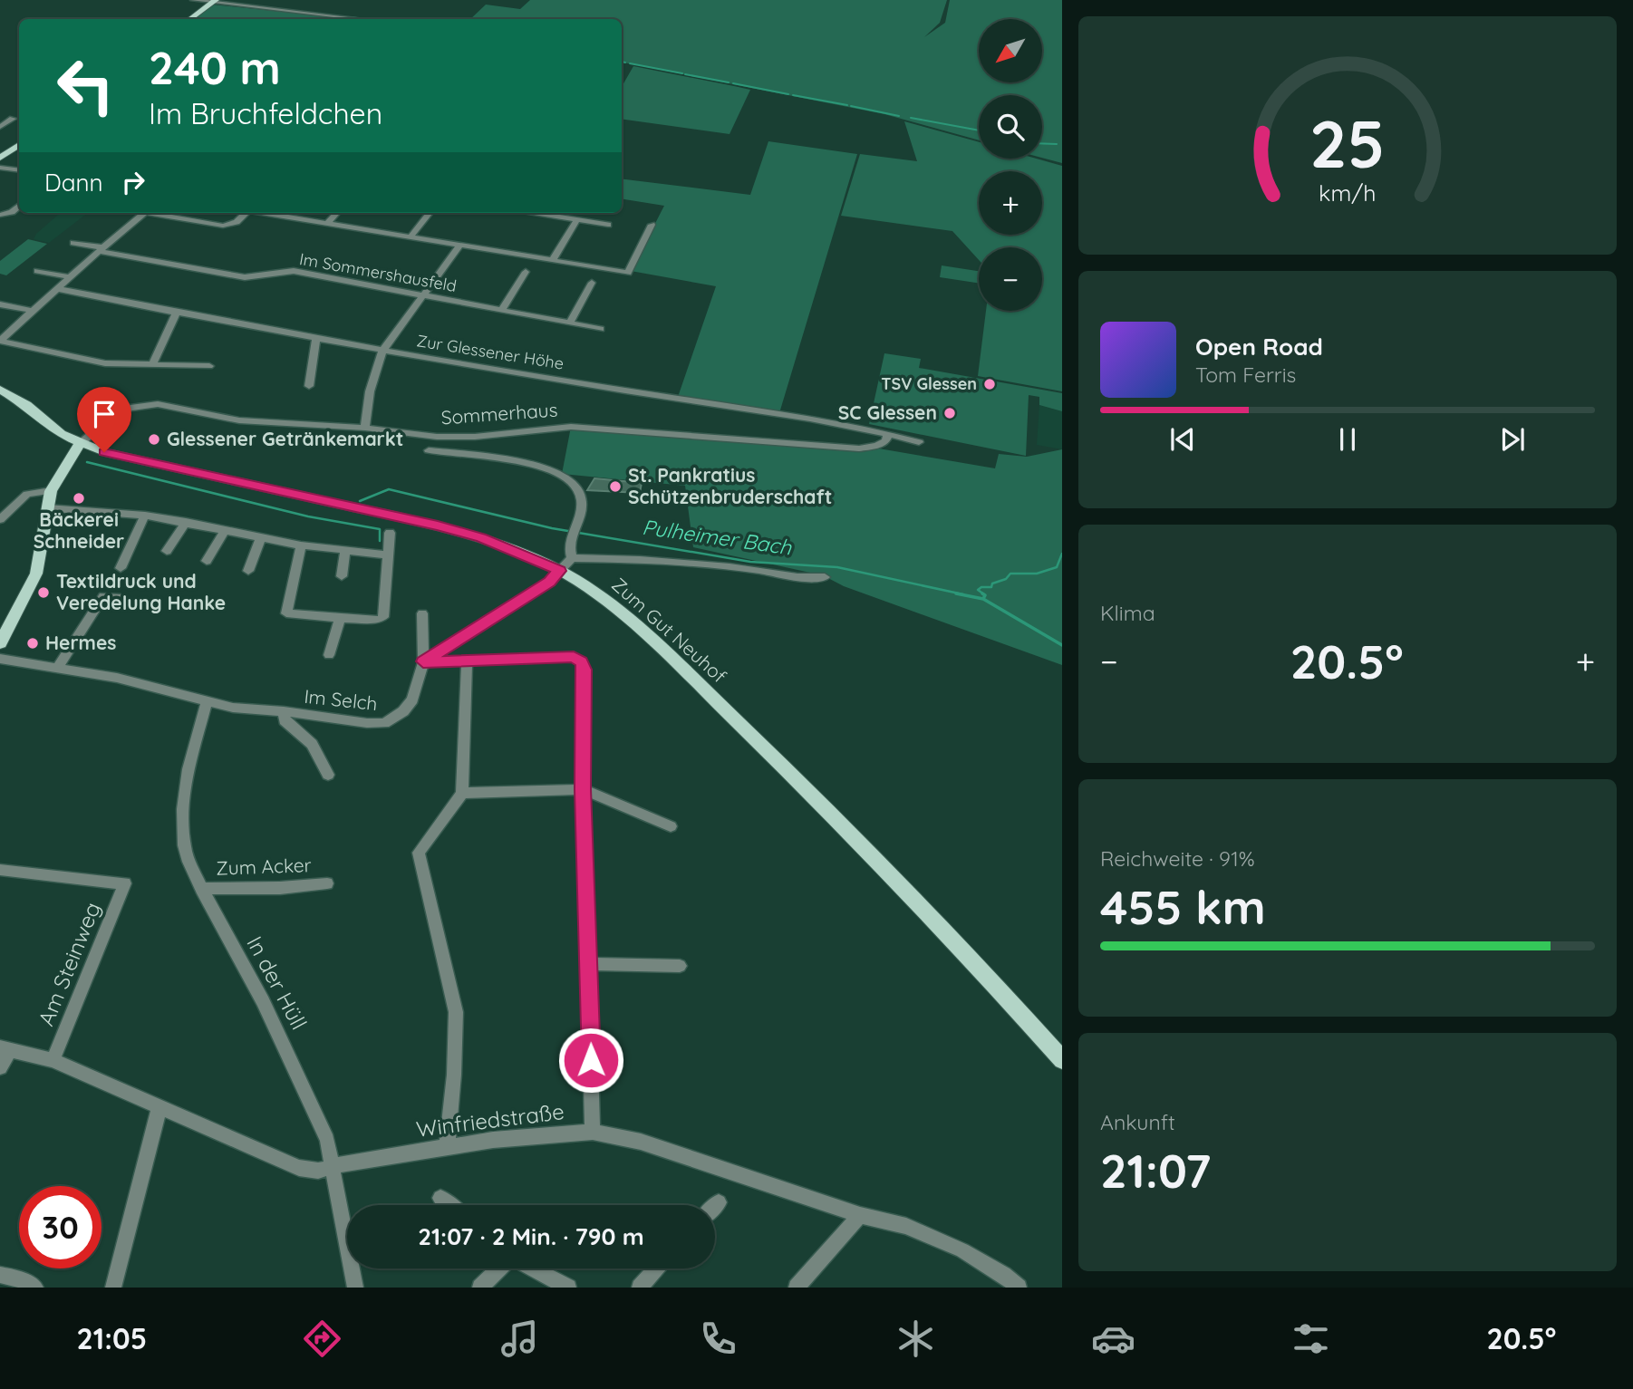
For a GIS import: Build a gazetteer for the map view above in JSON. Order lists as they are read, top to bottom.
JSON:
{
  "streets": {
    "main road": ["Zum Gut Neuhof"],
    "street": [
      "Im Sommershausfeld",
      "Zur Glessener Höhe",
      "Sommerhaus",
      "Im Selch",
      "Zum Acker",
      "Am Steinweg",
      "In der Hüll",
      "Winfriedstraße"
    ]
  },
  "crossings": [
    ["Zur Glessener Höhe", "Sommerhaus"],
    ["Sommerhaus", "Zum Gut Neuhof"],
    ["Im Selch", "In der Hüll"],
    ["Zum Acker", "In der Hüll"],
    ["Am Steinweg", "Winfriedstraße"],
    ["In der Hüll", "Winfriedstraße"]
  ],
  "water": ["Pulheimer Bach"],
  "places": [
    "TSV Glessen",
    "SC Glessen",
    "Glessener Getränkemarkt",
    "St. Pankratius Schützenbruderschaft",
    "Bäckerei Schneider",
    "Textildruck und Veredelung Hanke",
    "Hermes"
  ],
  "north": "bottom left",
  "page": {
    "map_buttons": ["+", "−"],
    "turn": ["240 m", "Im Bruchfeldchen"],
    "then": "Dann",
    "song": ["Open Road", "Tom Ferris"],
    "tile": [
      "Klima",
      ["Reichweite · 91%", "455 km"],
      ["Ankunft", "21:07"]
    ],
    "heat": ["−", "20.5°", "+"],
    "limit": "30",
    "trip": "21:07 · 2 Min. · 790 m",
    "tabs": ["21:05", "20.5°"],
    "gauge": ["25", "km/h"]
  }
}
